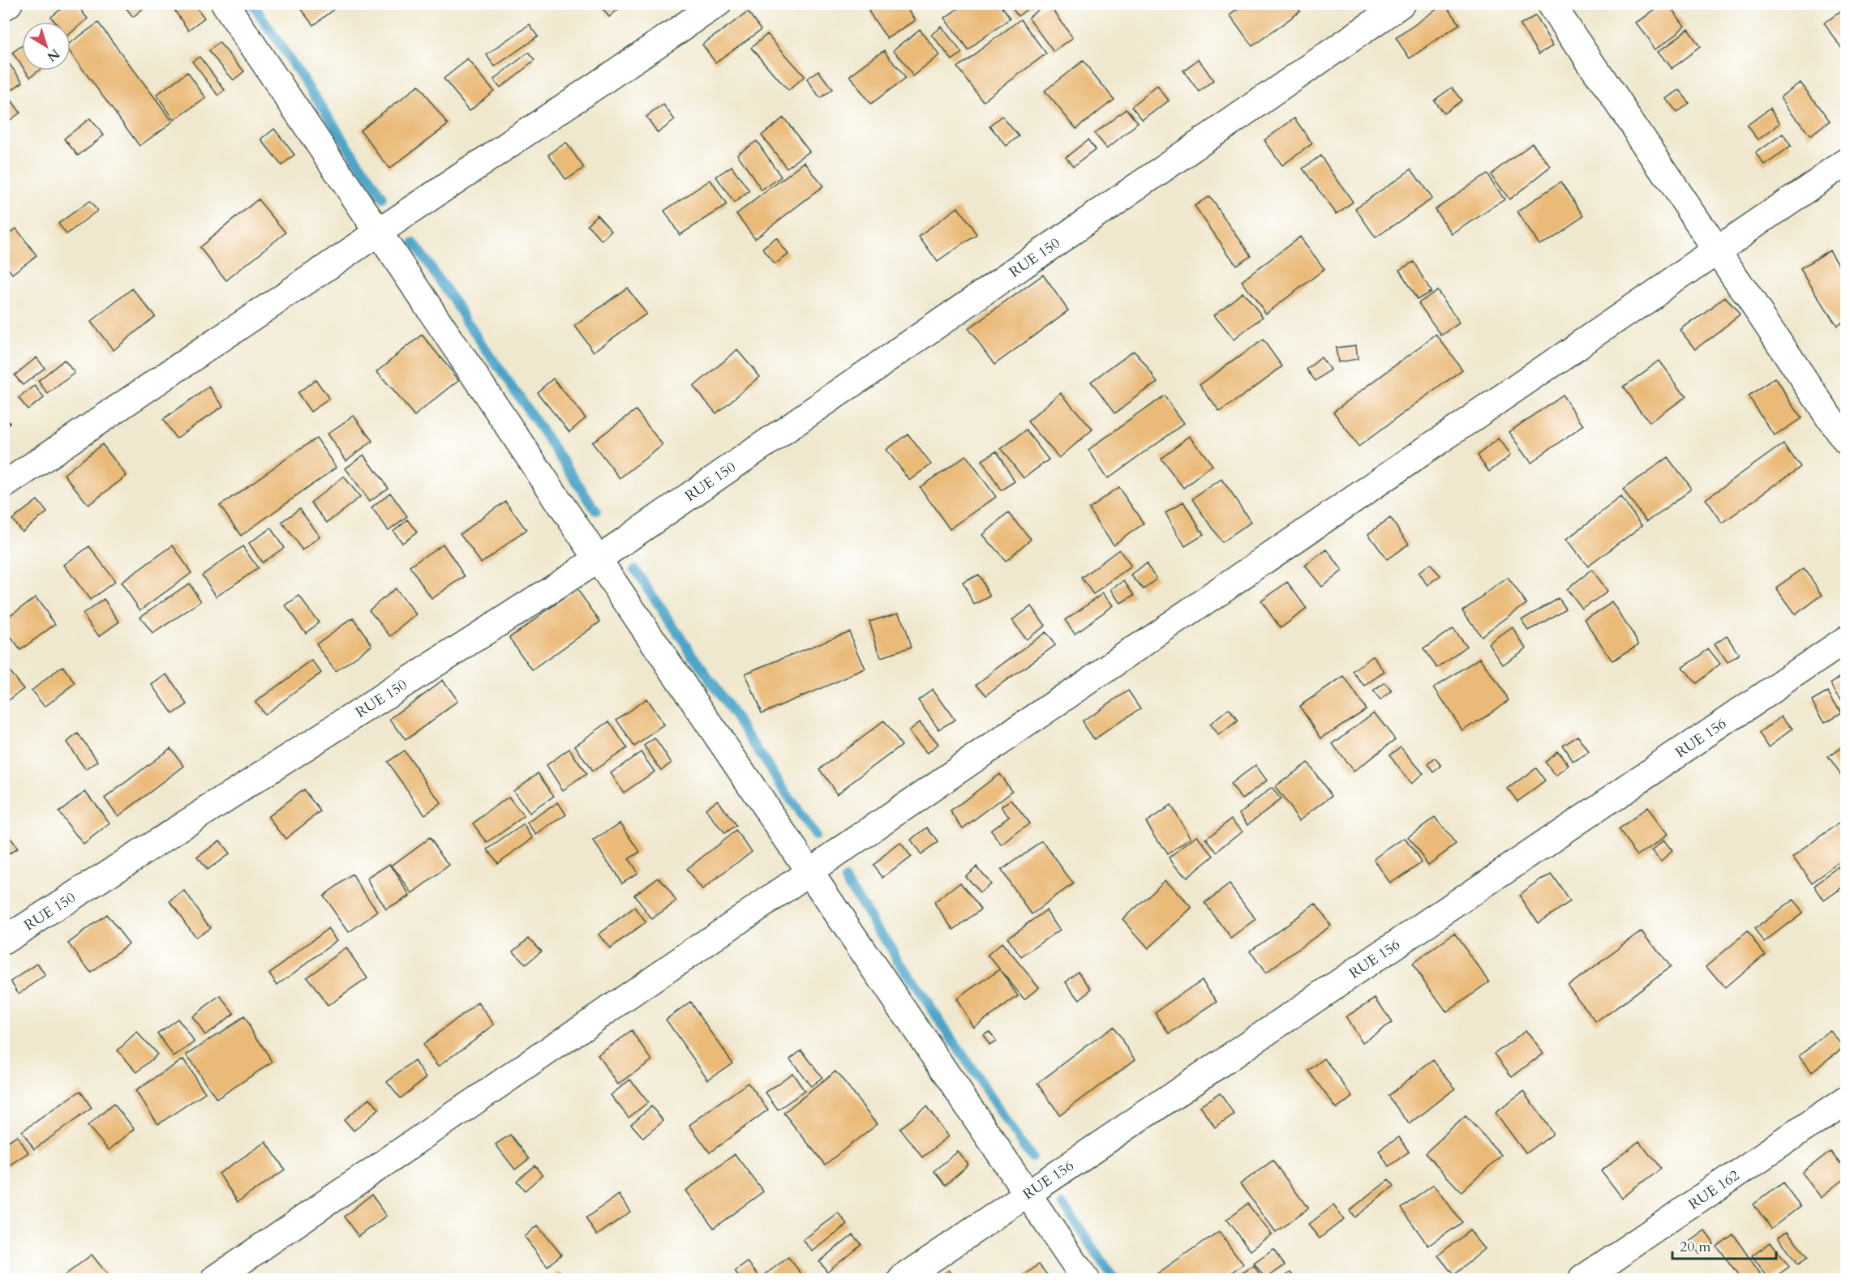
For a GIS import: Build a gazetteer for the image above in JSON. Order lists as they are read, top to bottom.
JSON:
{
  "streets": {
    "street": ["RUE 150", "RUE 156", "RUE 162"]
  },
  "scale_bar": "20 m",
  "north": "bottom right"
}
